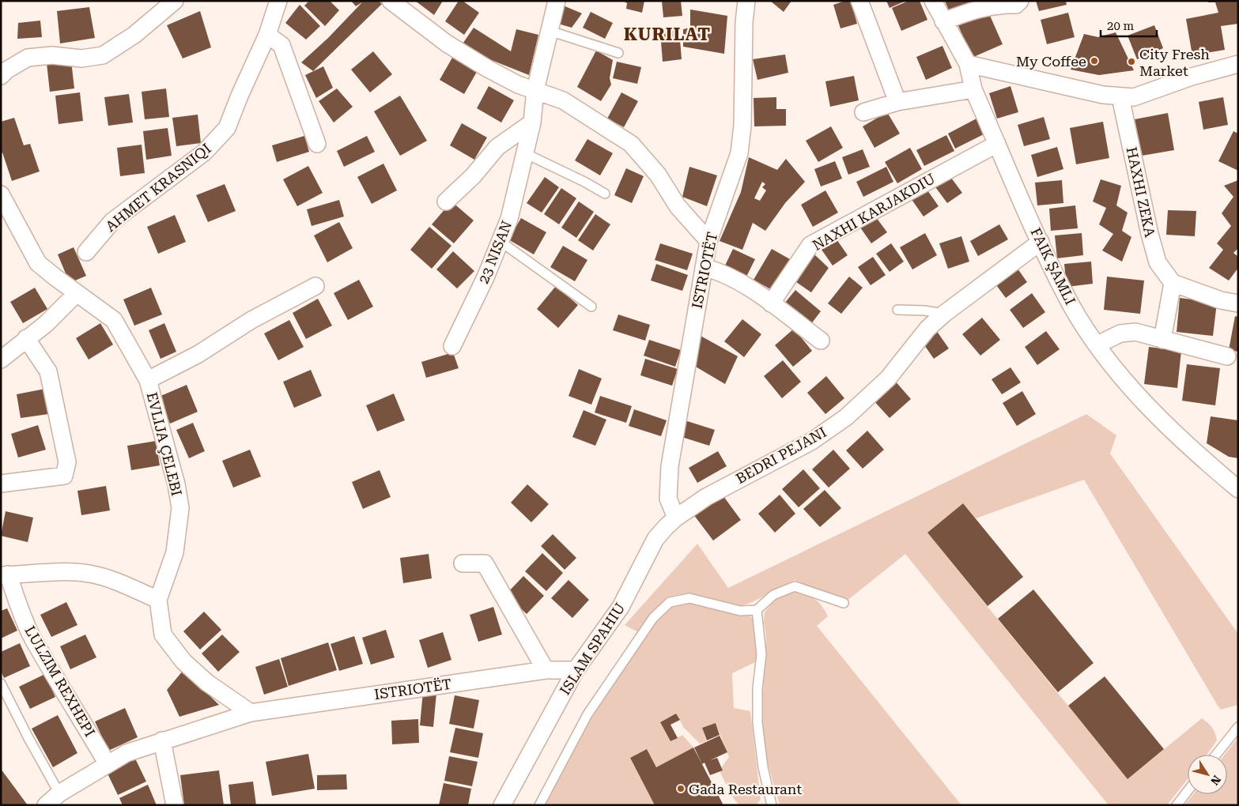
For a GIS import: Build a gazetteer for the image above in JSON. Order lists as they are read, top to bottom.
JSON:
{
  "streets": {
    "street": [
      "AHMET KRASNIQI",
      "HAXHI ZEKA",
      "NAXHI KARJAKDIU",
      "23 NISAN",
      "FAIK ŞAMLI",
      "ISTRIOTËT",
      "EVLIJA ÇELEBI",
      "BEDRI PEJANI",
      "ISLAM SPAHIU",
      "LULZIM REXHEPI"
    ]
  },
  "crossings": [
    ["NAXHI KARJAKDIU", "FAIK ŞAMLI"],
    ["FAIK ŞAMLI", "BEDRI PEJANI"],
    ["ISTRIOTËT", "EVLIJA ÇELEBI"],
    ["ISTRIOTËT", "BEDRI PEJANI"],
    ["ISTRIOTËT", "ISLAM SPAHIU"],
    ["BEDRI PEJANI", "ISLAM SPAHIU"]
  ],
  "districts": ["KURILAT"],
  "places": ["My Coffee", "City Fresh Market", "Gada Restaurant"],
  "scale_bar": "20 m",
  "north": "bottom right"
}
